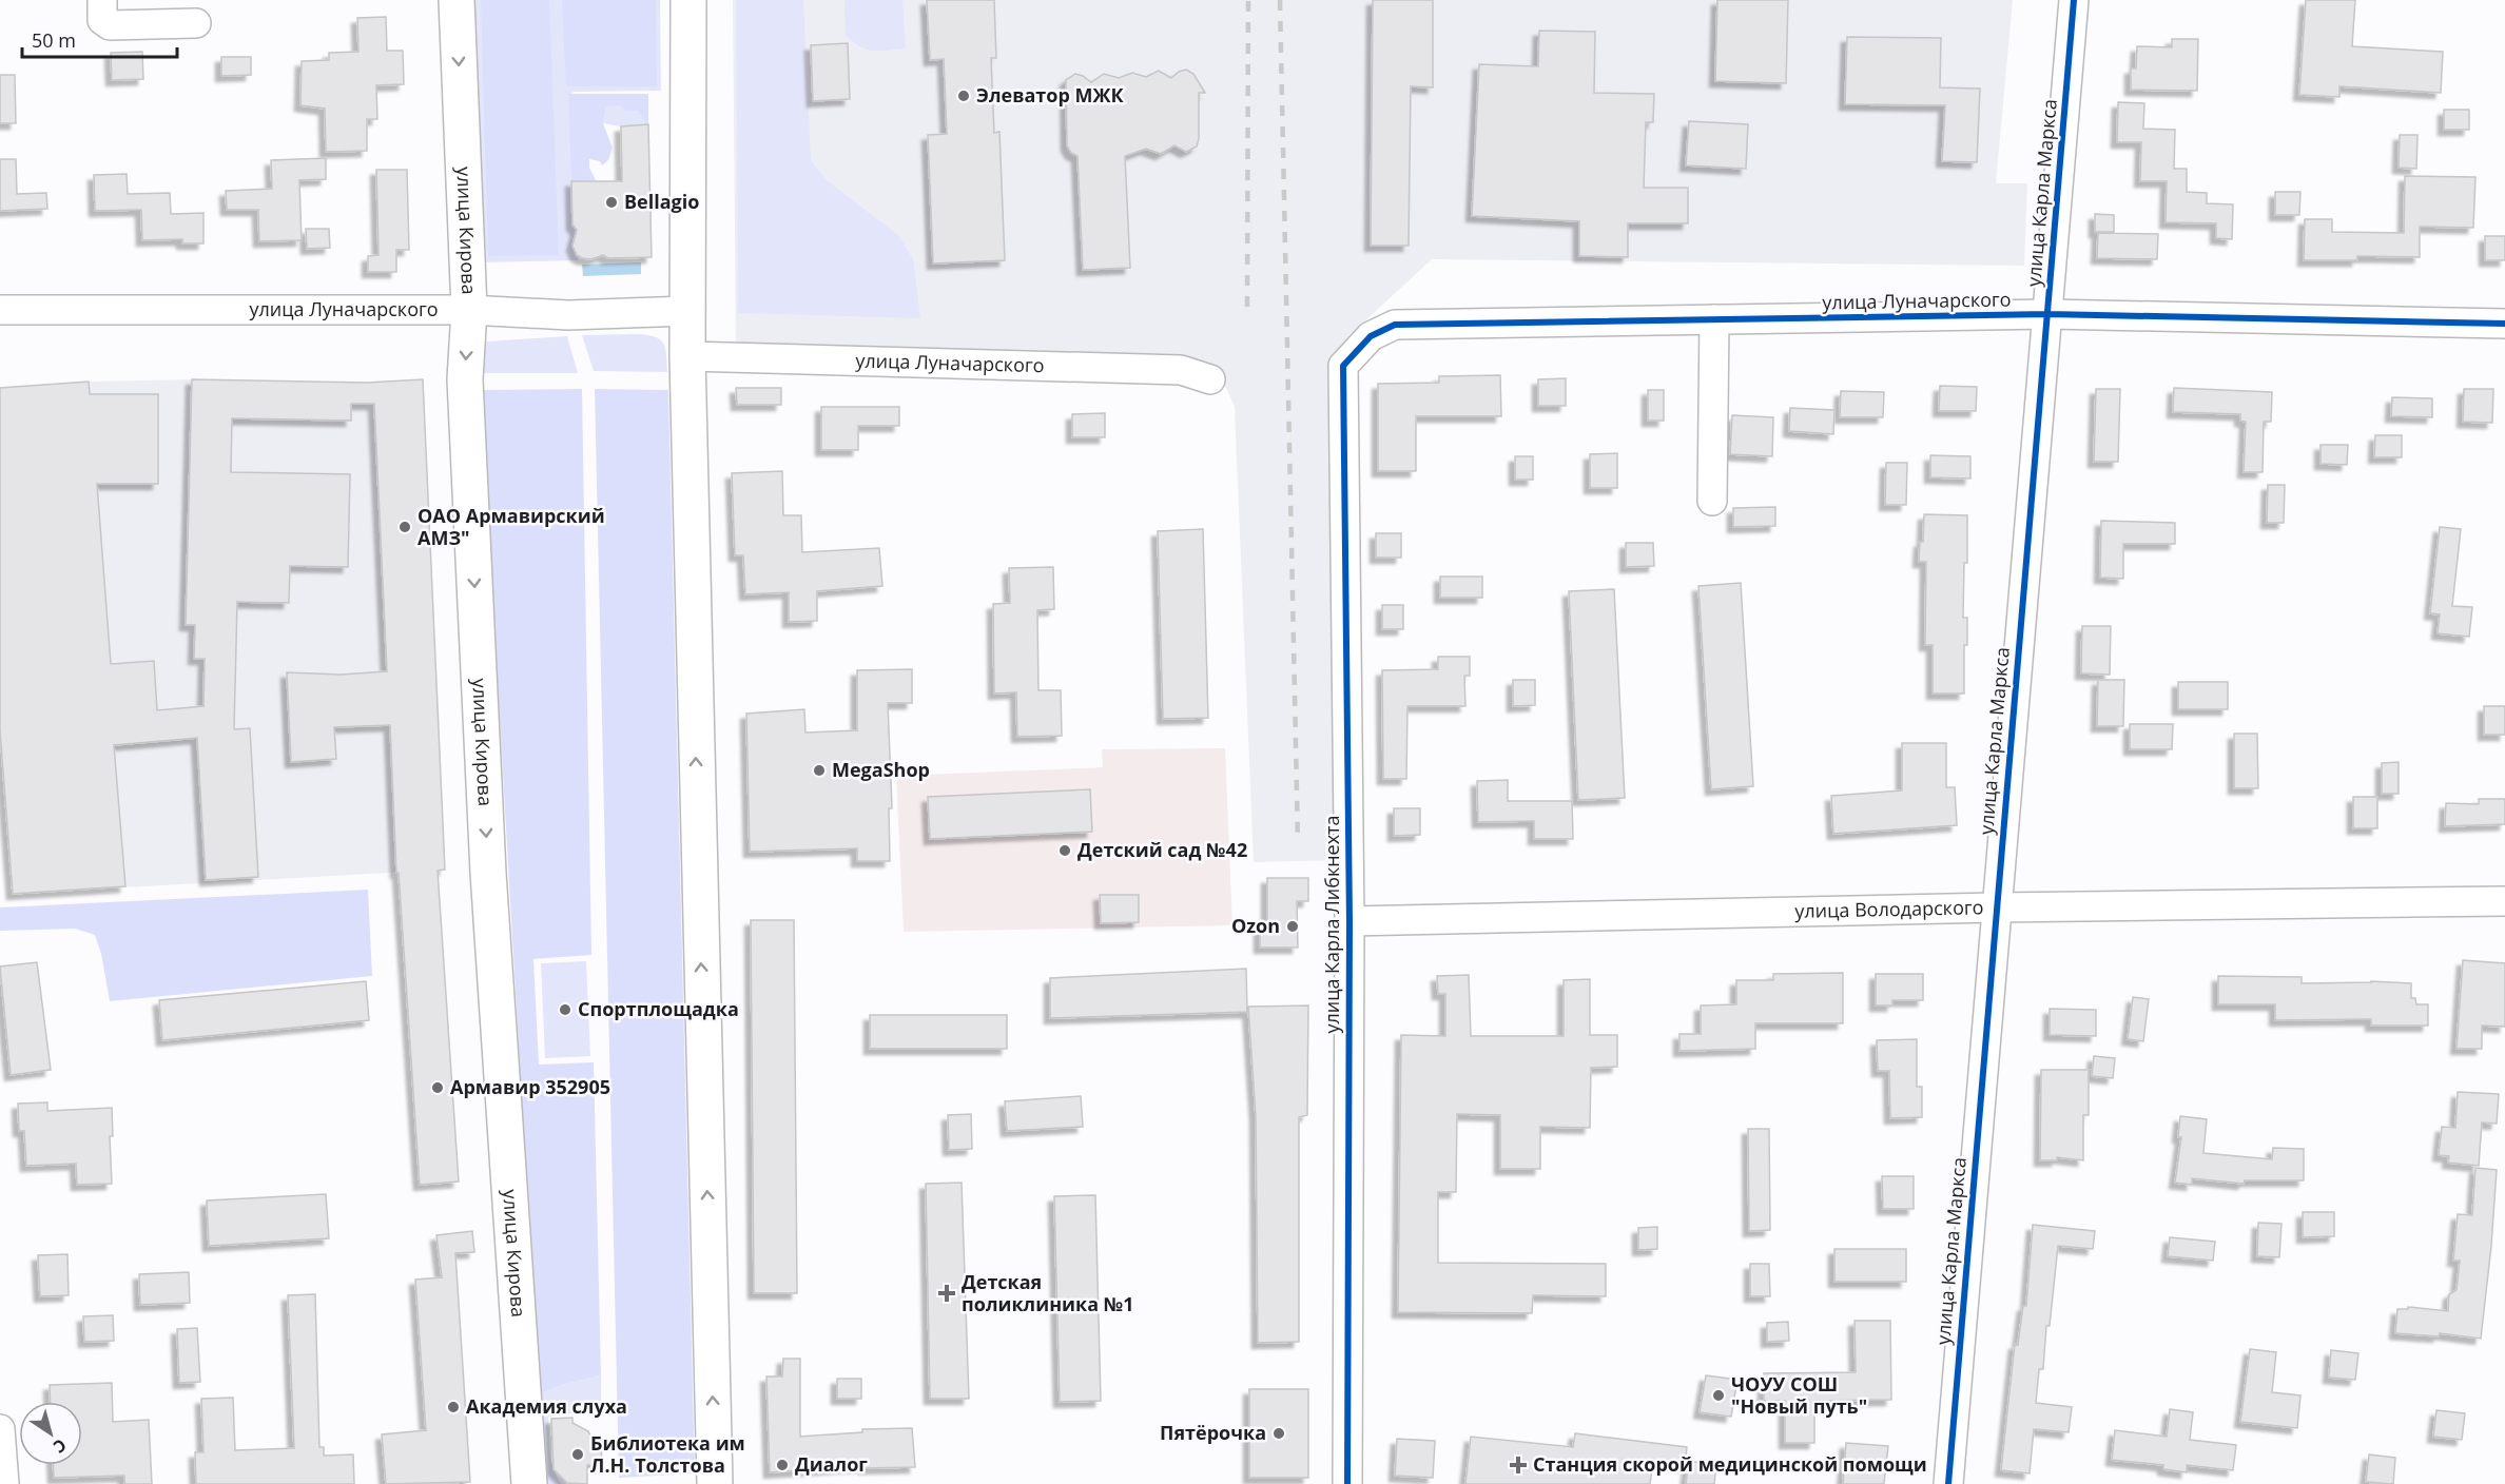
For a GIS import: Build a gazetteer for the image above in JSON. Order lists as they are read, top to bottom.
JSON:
{
  "streets": {
    "main road": ["улица Кирова"],
    "street": [
      "улица Карла Маркса",
      "улица Луначарского",
      "улица Володарского",
      "улица Карла Либкнехта"
    ]
  },
  "crossings": [
    ["улица Карла Маркса", "улица Луначарского"],
    ["улица Карла Маркса", "улица Володарского"],
    ["улица Кирова", "улица Луначарского"],
    ["улица Луначарского", "улица Карла Либкнехта"],
    ["улица Володарского", "улица Карла Либкнехта"]
  ],
  "places": {
    "other": [
      "Элеватор МЖК",
      "Bellagio",
      "ОАО Армавирский АМЗ\"",
      "MegaShop",
      "Детский сад №42",
      "Ozon",
      "Спортплощадка",
      "Армавир 352905",
      "ЧОУУ СОШ \"Новый путь\"",
      "Академия слуха",
      "Пятёрочка",
      "Библиотека им Л.Н. Толстова",
      "Диалог"
    ],
    "health": ["Детская поликлиника №1", "Станция скорой медицинской помощи"]
  },
  "scale_bar": "50 m",
  "north": "bottom right"
}
